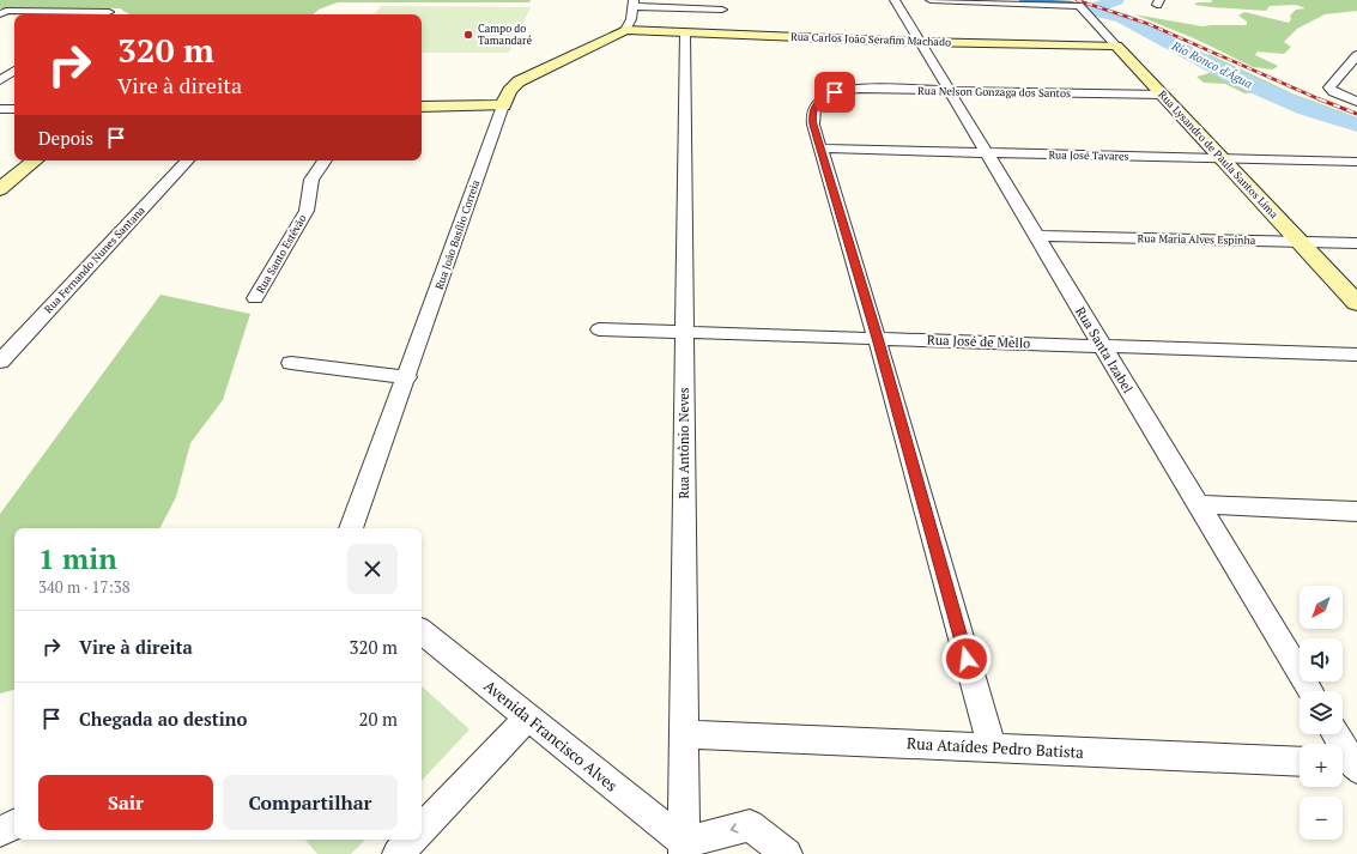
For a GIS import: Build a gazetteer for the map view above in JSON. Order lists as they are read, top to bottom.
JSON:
{
  "streets": {
    "street": [
      "Rua Carlos João Serafim Machado",
      "Rua Nelson Gonzaga dos Santos",
      "Rua Lysandro de Paula Santos Lima",
      "Rua José Tavares",
      "Rua João Basílio Correia",
      "Rua Maria Alves Espinha",
      "Rua Santo Estêvão",
      "Rua Fernando Nunes Santana",
      "Rua José de Mello",
      "Rua Santa Izabel",
      "Rua Antônio Neves",
      "Avenida Francisco Alves",
      "Rua Ataídes Pedro Batista"
    ]
  },
  "crossings": [
    ["Rua Carlos João Serafim Machado", "Rua Lysandro de Paula Santos Lima"],
    ["Rua Carlos João Serafim Machado", "Rua João Basílio Correia"],
    ["Rua Carlos João Serafim Machado", "Rua Santa Izabel"],
    ["Rua Carlos João Serafim Machado", "Rua Antônio Neves"],
    ["Rua Nelson Gonzaga dos Santos", "Rua Lysandro de Paula Santos Lima"],
    ["Rua Nelson Gonzaga dos Santos", "Rua José Tavares"],
    ["Rua Nelson Gonzaga dos Santos", "Rua Santa Izabel"],
    ["Rua Lysandro de Paula Santos Lima", "Rua José Tavares"],
    ["Rua Lysandro de Paula Santos Lima", "Rua Maria Alves Espinha"],
    ["Rua José Tavares", "Rua Santa Izabel"],
    ["Rua Maria Alves Espinha", "Rua Santa Izabel"],
    ["Rua José de Mello", "Rua Santa Izabel"],
    ["Rua José de Mello", "Rua Antônio Neves"],
    ["Rua Antônio Neves", "Avenida Francisco Alves"],
    ["Rua Antônio Neves", "Rua Ataídes Pedro Batista"]
  ],
  "water": ["Rio Ronco d'Água"],
  "places": ["Campo do Tamandaré"],
  "north": "bottom left",
  "page": {
    "turn": ["320 m", "Vire à direita"],
    "then": "Depois",
    "heading": ["1 min", "340 m · 17:38"],
    "map_buttons": ["+", "−"],
    "list": [
      {
        "name": "Vire à direita",
        "value": "320 m"
      },
      {
        "name": "Chegada ao destino",
        "value": "20 m"
      }
    ],
    "buttons": ["Sair", "Compartilhar"]
  }
}
